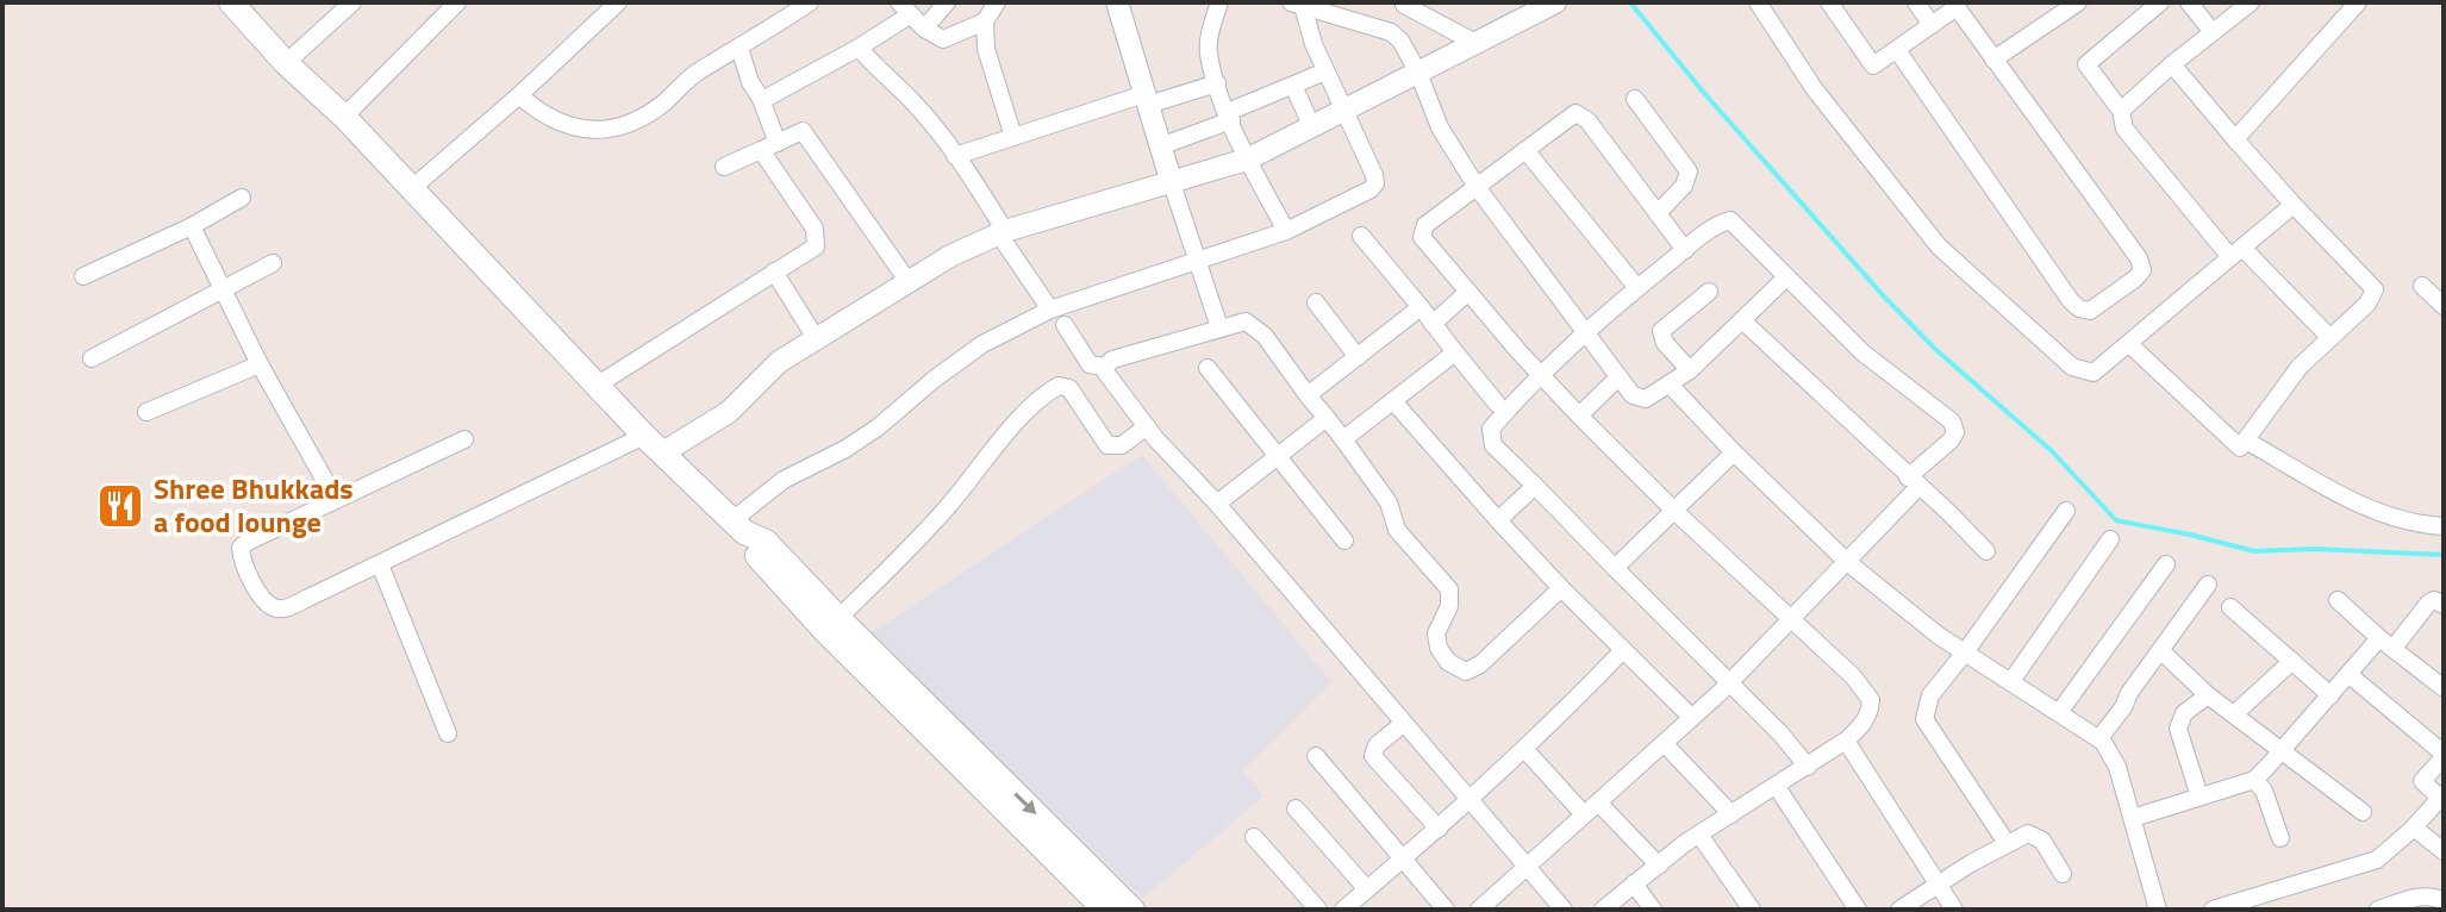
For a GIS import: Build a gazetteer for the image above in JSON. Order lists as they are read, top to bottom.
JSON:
{
  "places": {
    "restaurant": ["Shree Bhukkads a food lounge"]
  }
}
